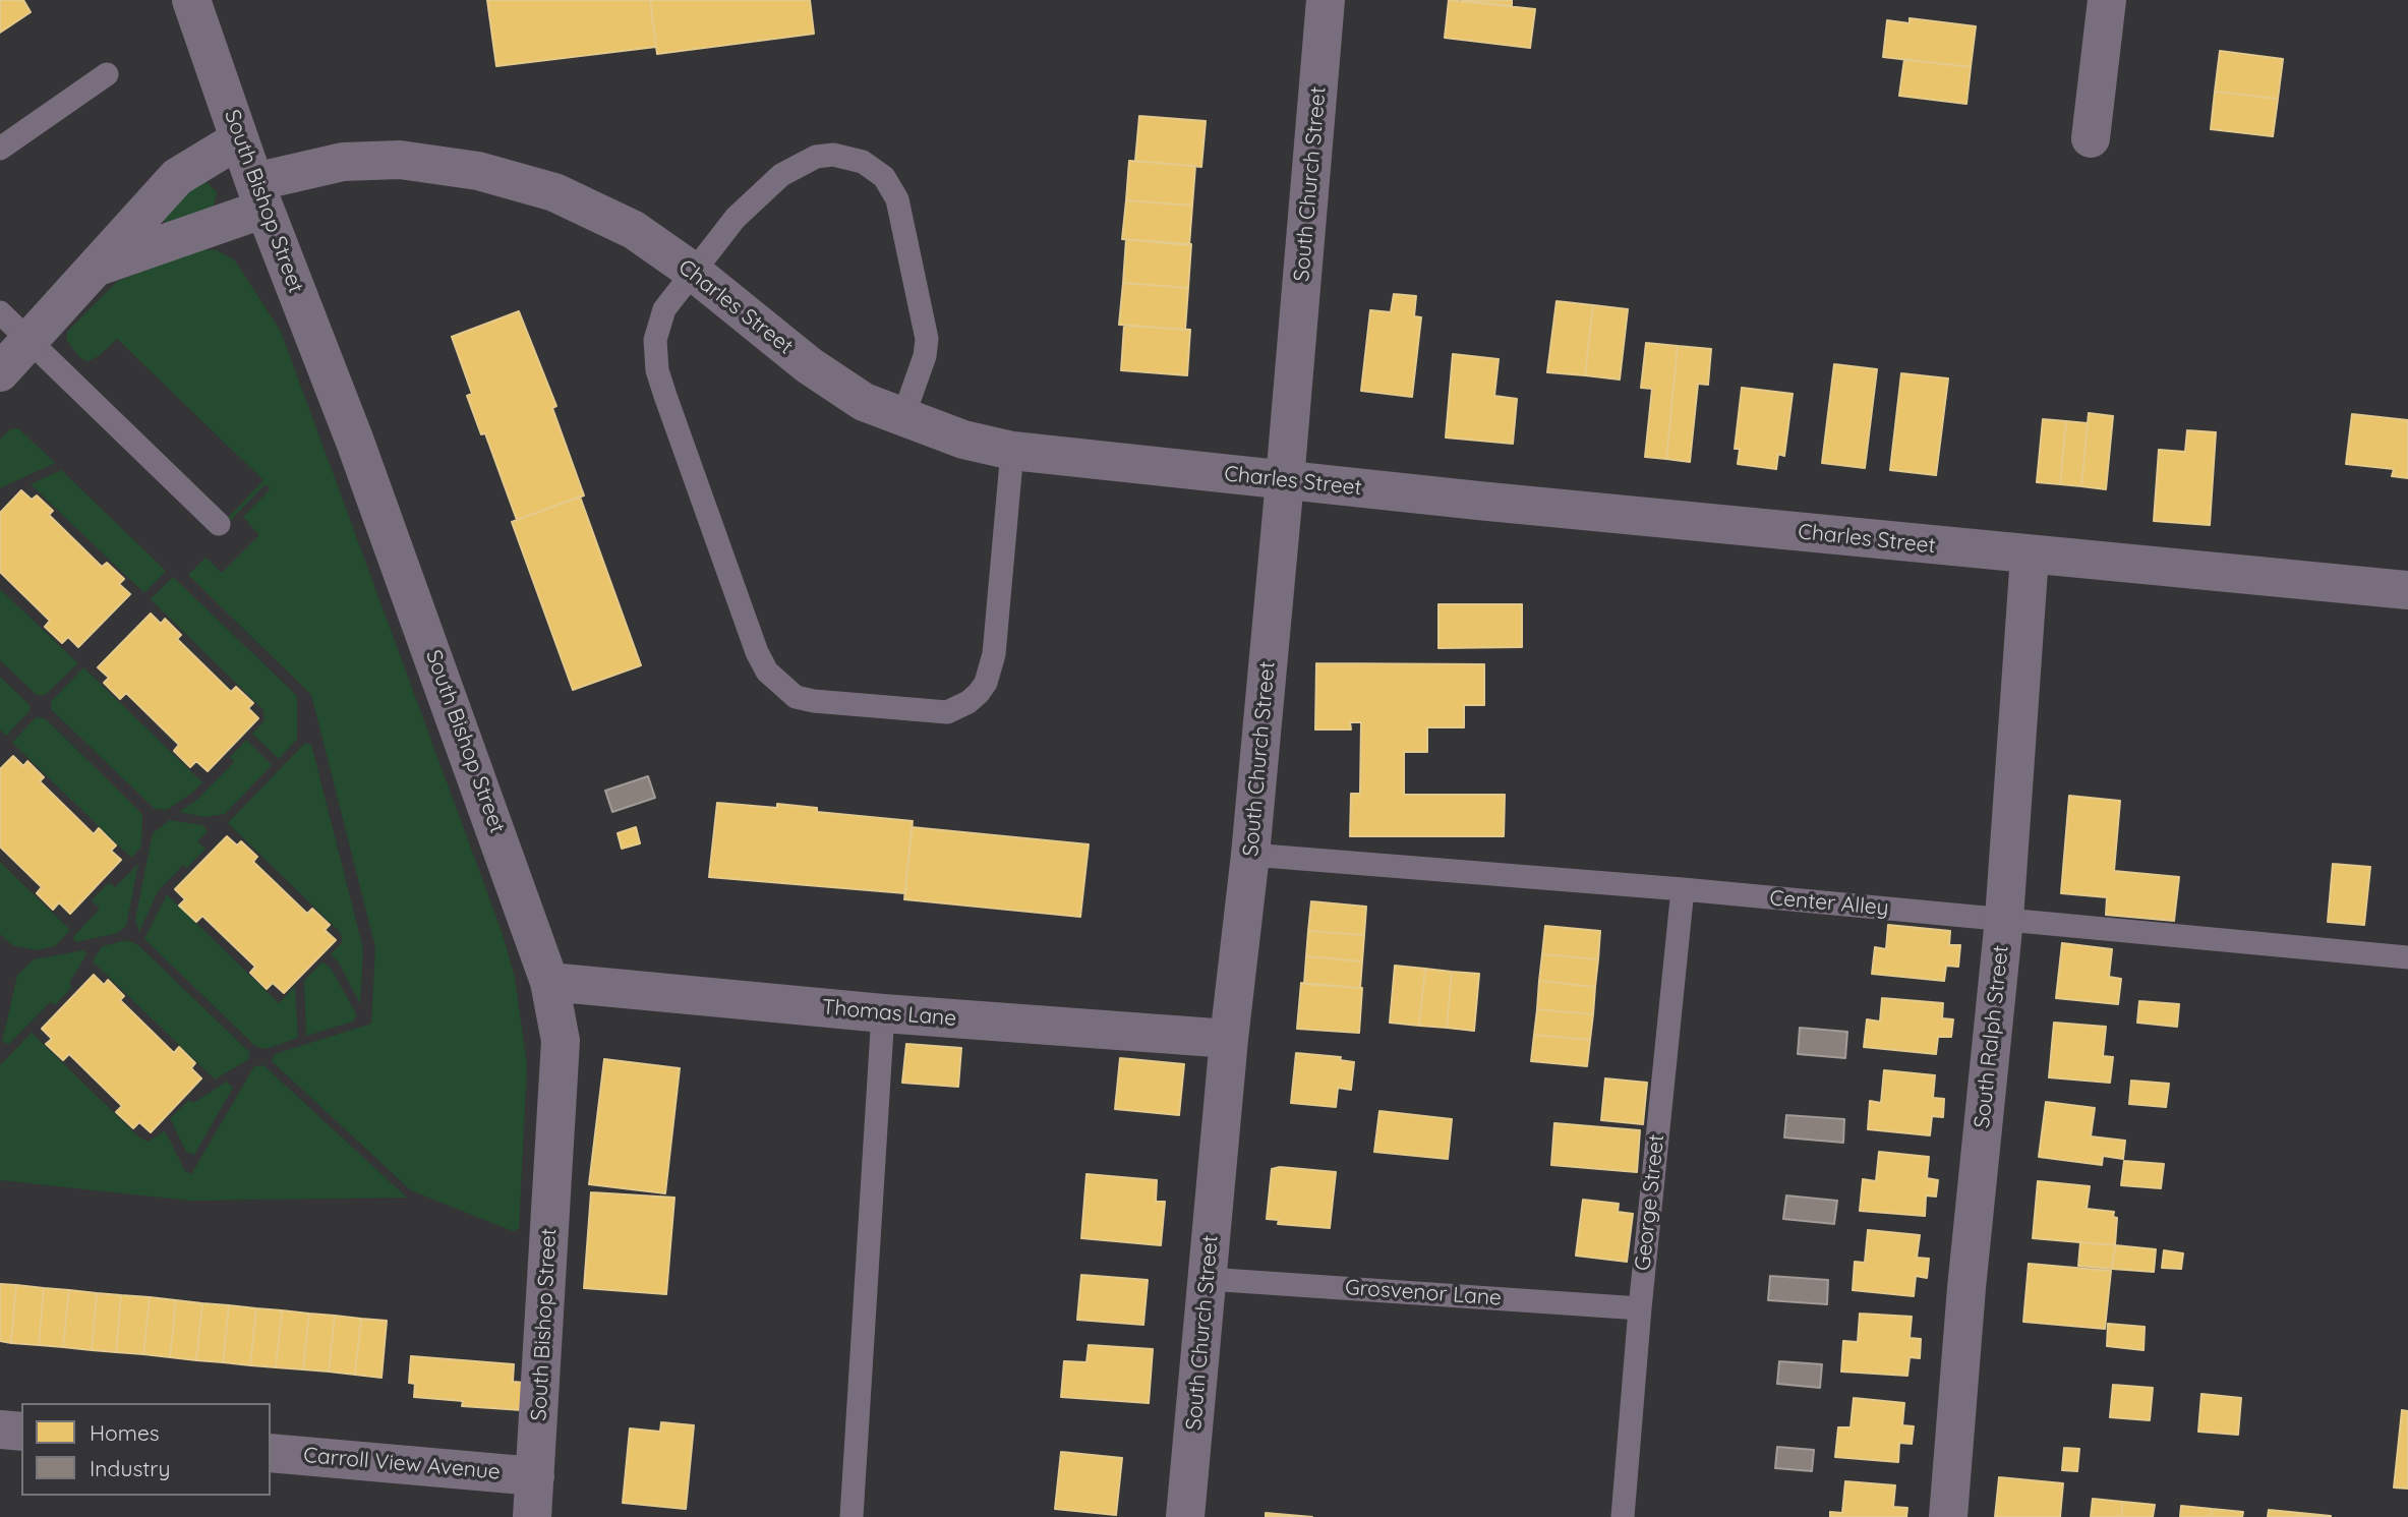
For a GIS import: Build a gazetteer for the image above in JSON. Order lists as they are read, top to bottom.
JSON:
{
  "streets": {
    "street": [
      "South Church Street",
      "South Bishop Street",
      "Charles Street",
      "Thomas Lane",
      "South Ralph Street",
      "Carroll View Avenue"
    ],
    "lane": ["Center Alley", "George Street", "Grosvenor Lane"]
  },
  "crossings": [
    ["South Church Street", "Charles Street"],
    ["South Church Street", "Center Alley"],
    ["South Church Street", "Thomas Lane"],
    ["South Church Street", "Grosvenor Lane"],
    ["South Bishop Street", "Charles Street"],
    ["South Bishop Street", "Thomas Lane"],
    ["South Bishop Street", "Carroll View Avenue"],
    ["Charles Street", "South Ralph Street"],
    ["Center Alley", "South Ralph Street"],
    ["Center Alley", "George Street"],
    ["George Street", "Grosvenor Lane"]
  ],
  "legend": ["Homes", "Industry"]
}
